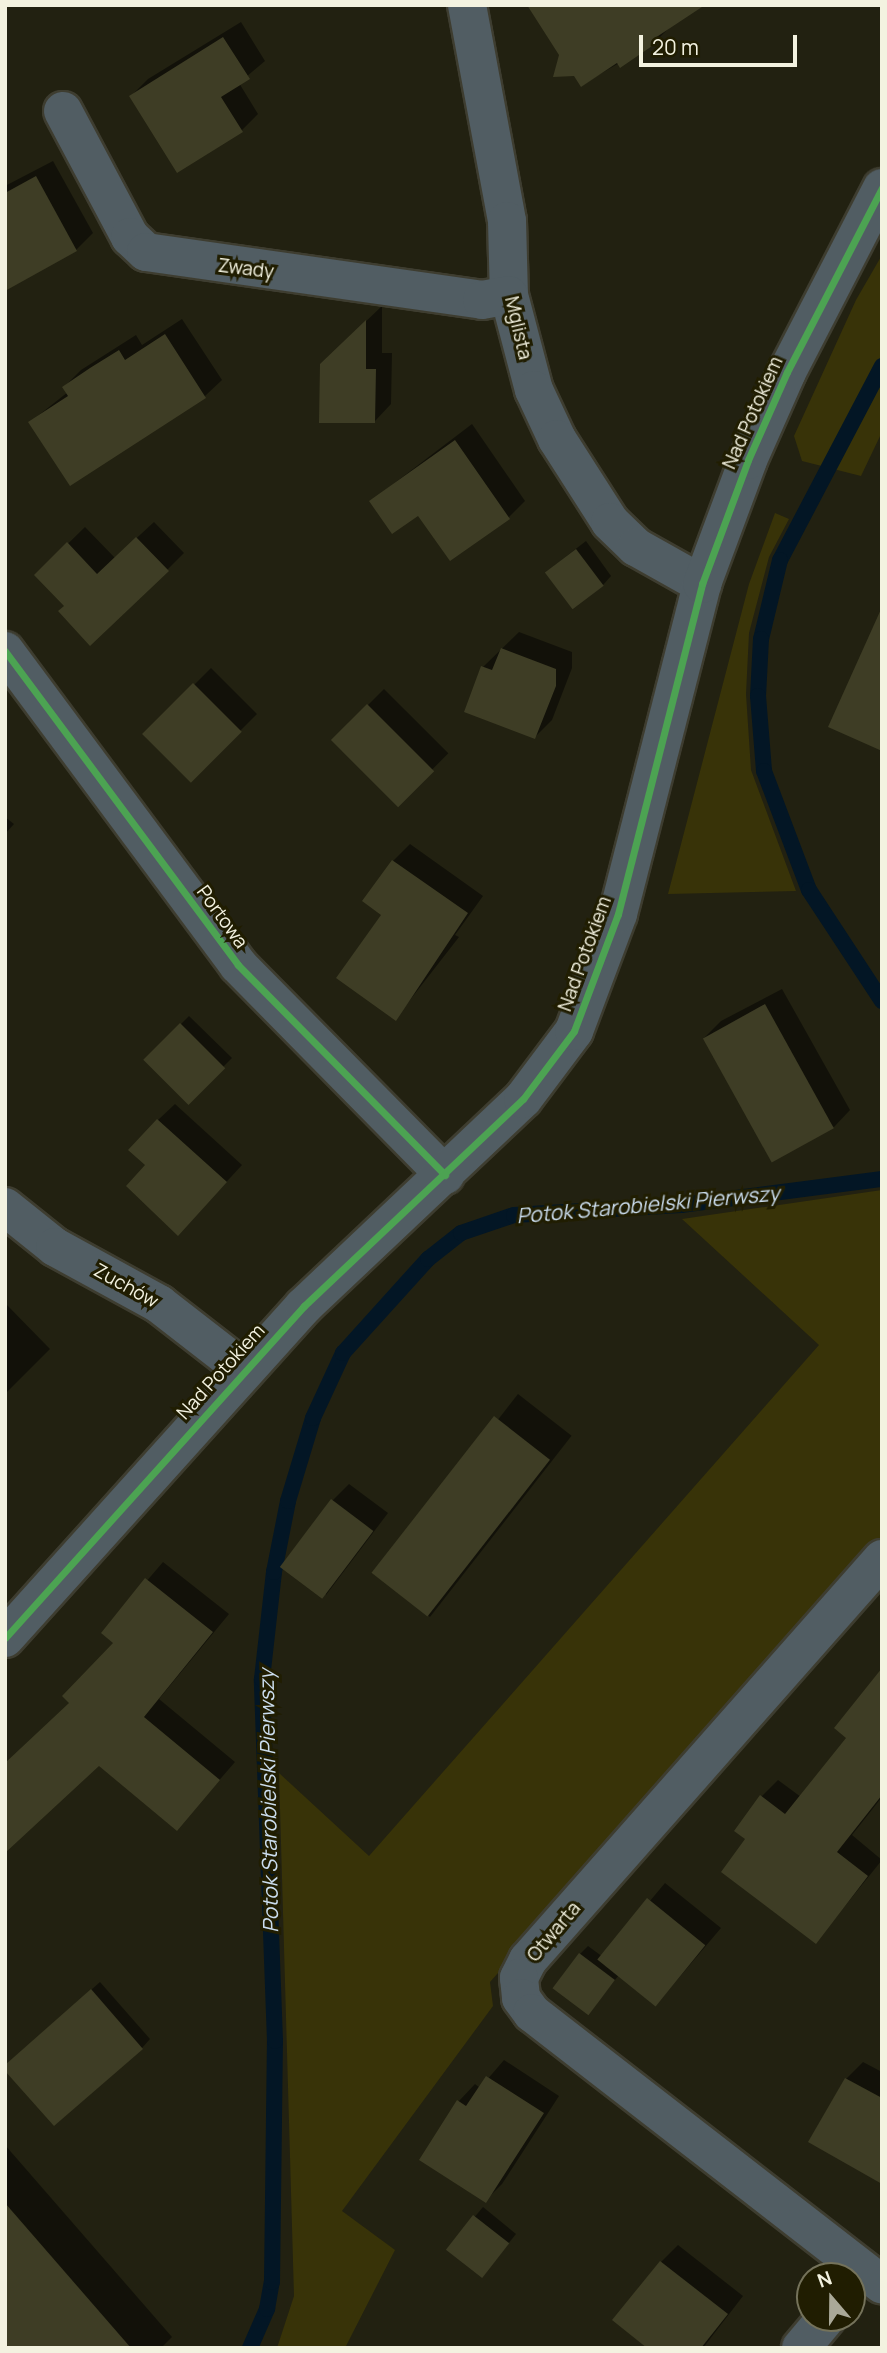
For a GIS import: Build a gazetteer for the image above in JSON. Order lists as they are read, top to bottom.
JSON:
{
  "streets": {
    "street": [
      "Zwady",
      "Mglista",
      "Nad Potokiem",
      "Portowa",
      "Zuchów",
      "Otwarta"
    ]
  },
  "crossings": [
    ["Zwady", "Mglista"],
    ["Mglista", "Nad Potokiem"],
    ["Nad Potokiem", "Portowa"],
    ["Nad Potokiem", "Zuchów"]
  ],
  "water": ["Potok Starobielski Pierwszy"],
  "scale_bar": "20 m",
  "north": "top"
}
